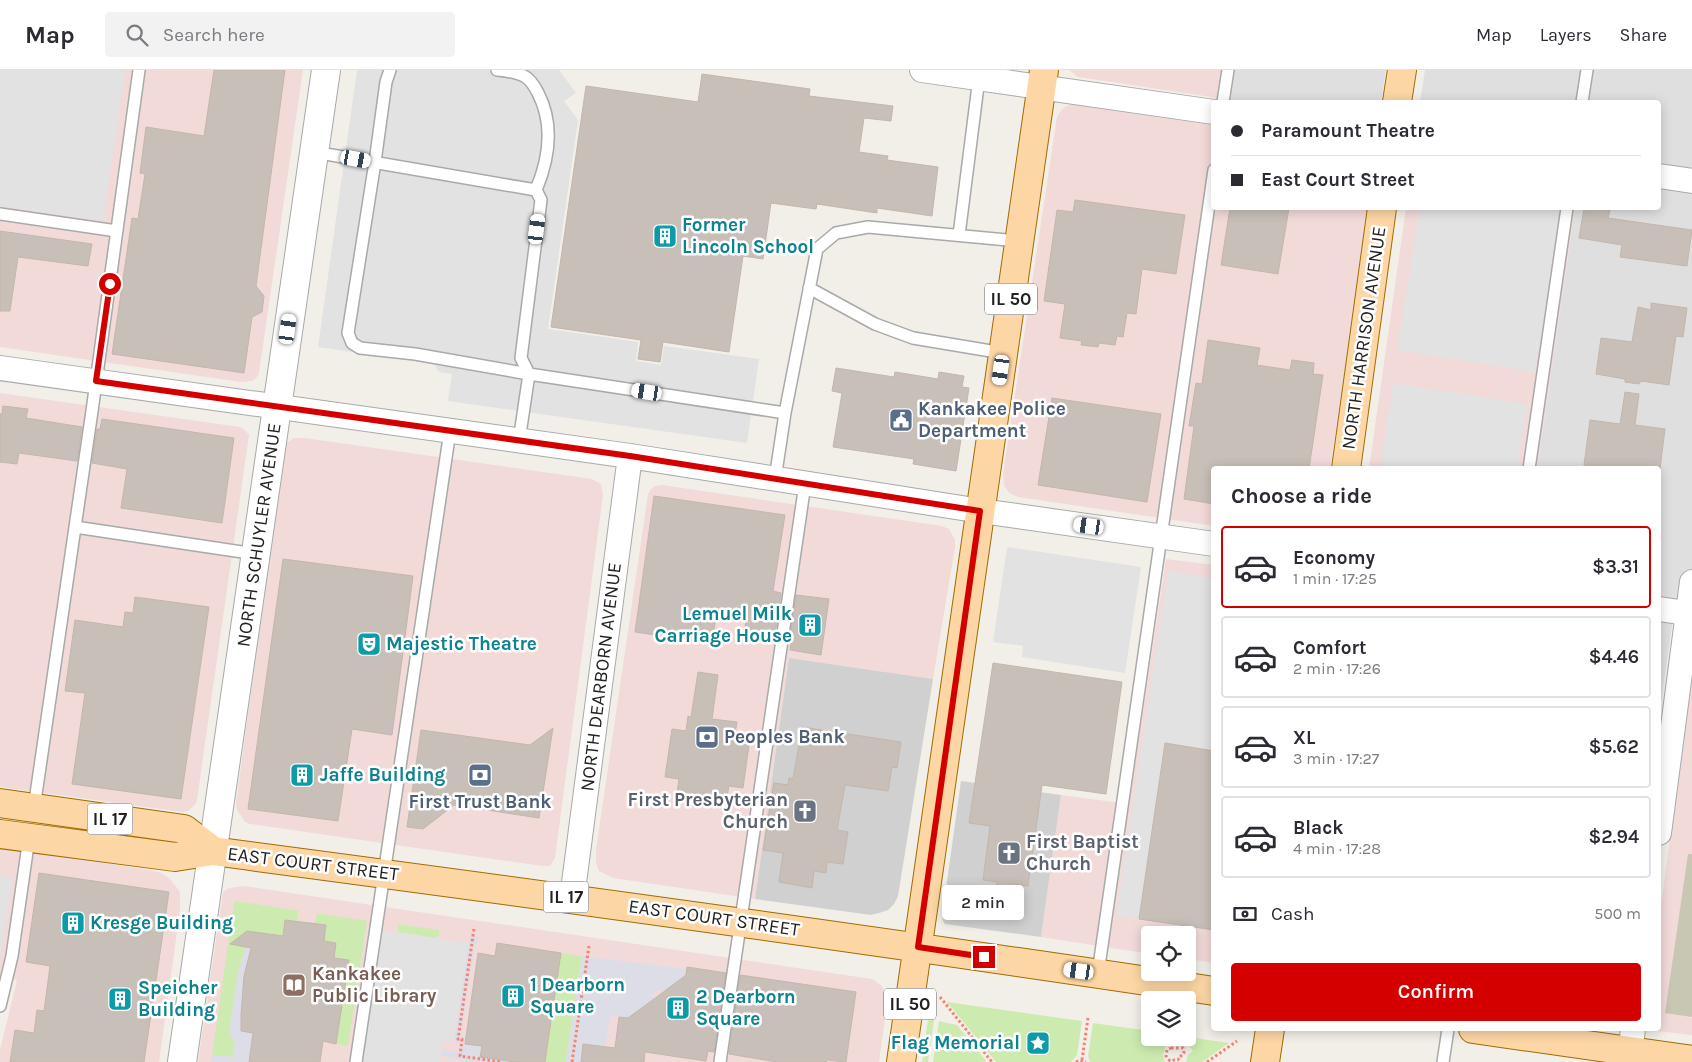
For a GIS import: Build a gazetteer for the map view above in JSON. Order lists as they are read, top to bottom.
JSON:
{
  "streets": {
    "main road": [
      "IL 50",
      "NORTH HARRISON AVENUE",
      "IL 17",
      "EAST COURT STREET"
    ],
    "street": ["NORTH SCHUYLER AVENUE", "NORTH DEARBORN AVENUE"]
  },
  "crossings": [
    ["IL 50", "EAST COURT STREET"],
    ["NORTH SCHUYLER AVENUE", "EAST COURT STREET"],
    ["NORTH DEARBORN AVENUE", "EAST COURT STREET"]
  ],
  "places": {
    "building": [
      "Former Lincoln School",
      "Lemuel Milk Carriage House",
      "Jaffe Building",
      "Kresge Building",
      "1 Dearborn Square",
      "Speicher Building",
      "2 Dearborn Square"
    ],
    "public building": ["Kankakee Police Department"],
    "theatre": ["Majestic Theatre"],
    "bank": ["Peoples Bank", "First Trust Bank"],
    "church": ["First Presbyterian Church", "First Baptist Church"],
    "library": ["Kankakee Public Library"],
    "place": ["Flag Memorial"]
  },
  "page": {
    "header": "Map",
    "search": "Search here",
    "nav": ["Map", "Layers", "Share"],
    "banner": ["Paramount Theatre", "East Court Street"],
    "heading": "Choose a ride",
    "list": [
      {
        "name": "Economy",
        "note": "1 min · 17:25",
        "value": "$3.31"
      },
      {
        "name": "Comfort",
        "note": "2 min · 17:26",
        "value": "$4.46"
      },
      {
        "name": "XL",
        "note": "3 min · 17:27",
        "value": "$5.62"
      },
      {
        "name": "Black",
        "note": "4 min · 17:28",
        "value": "$2.94"
      }
    ],
    "bubble": "2 min",
    "pay": ["Cash", "500 m"],
    "buttons": "Confirm"
  }
}
